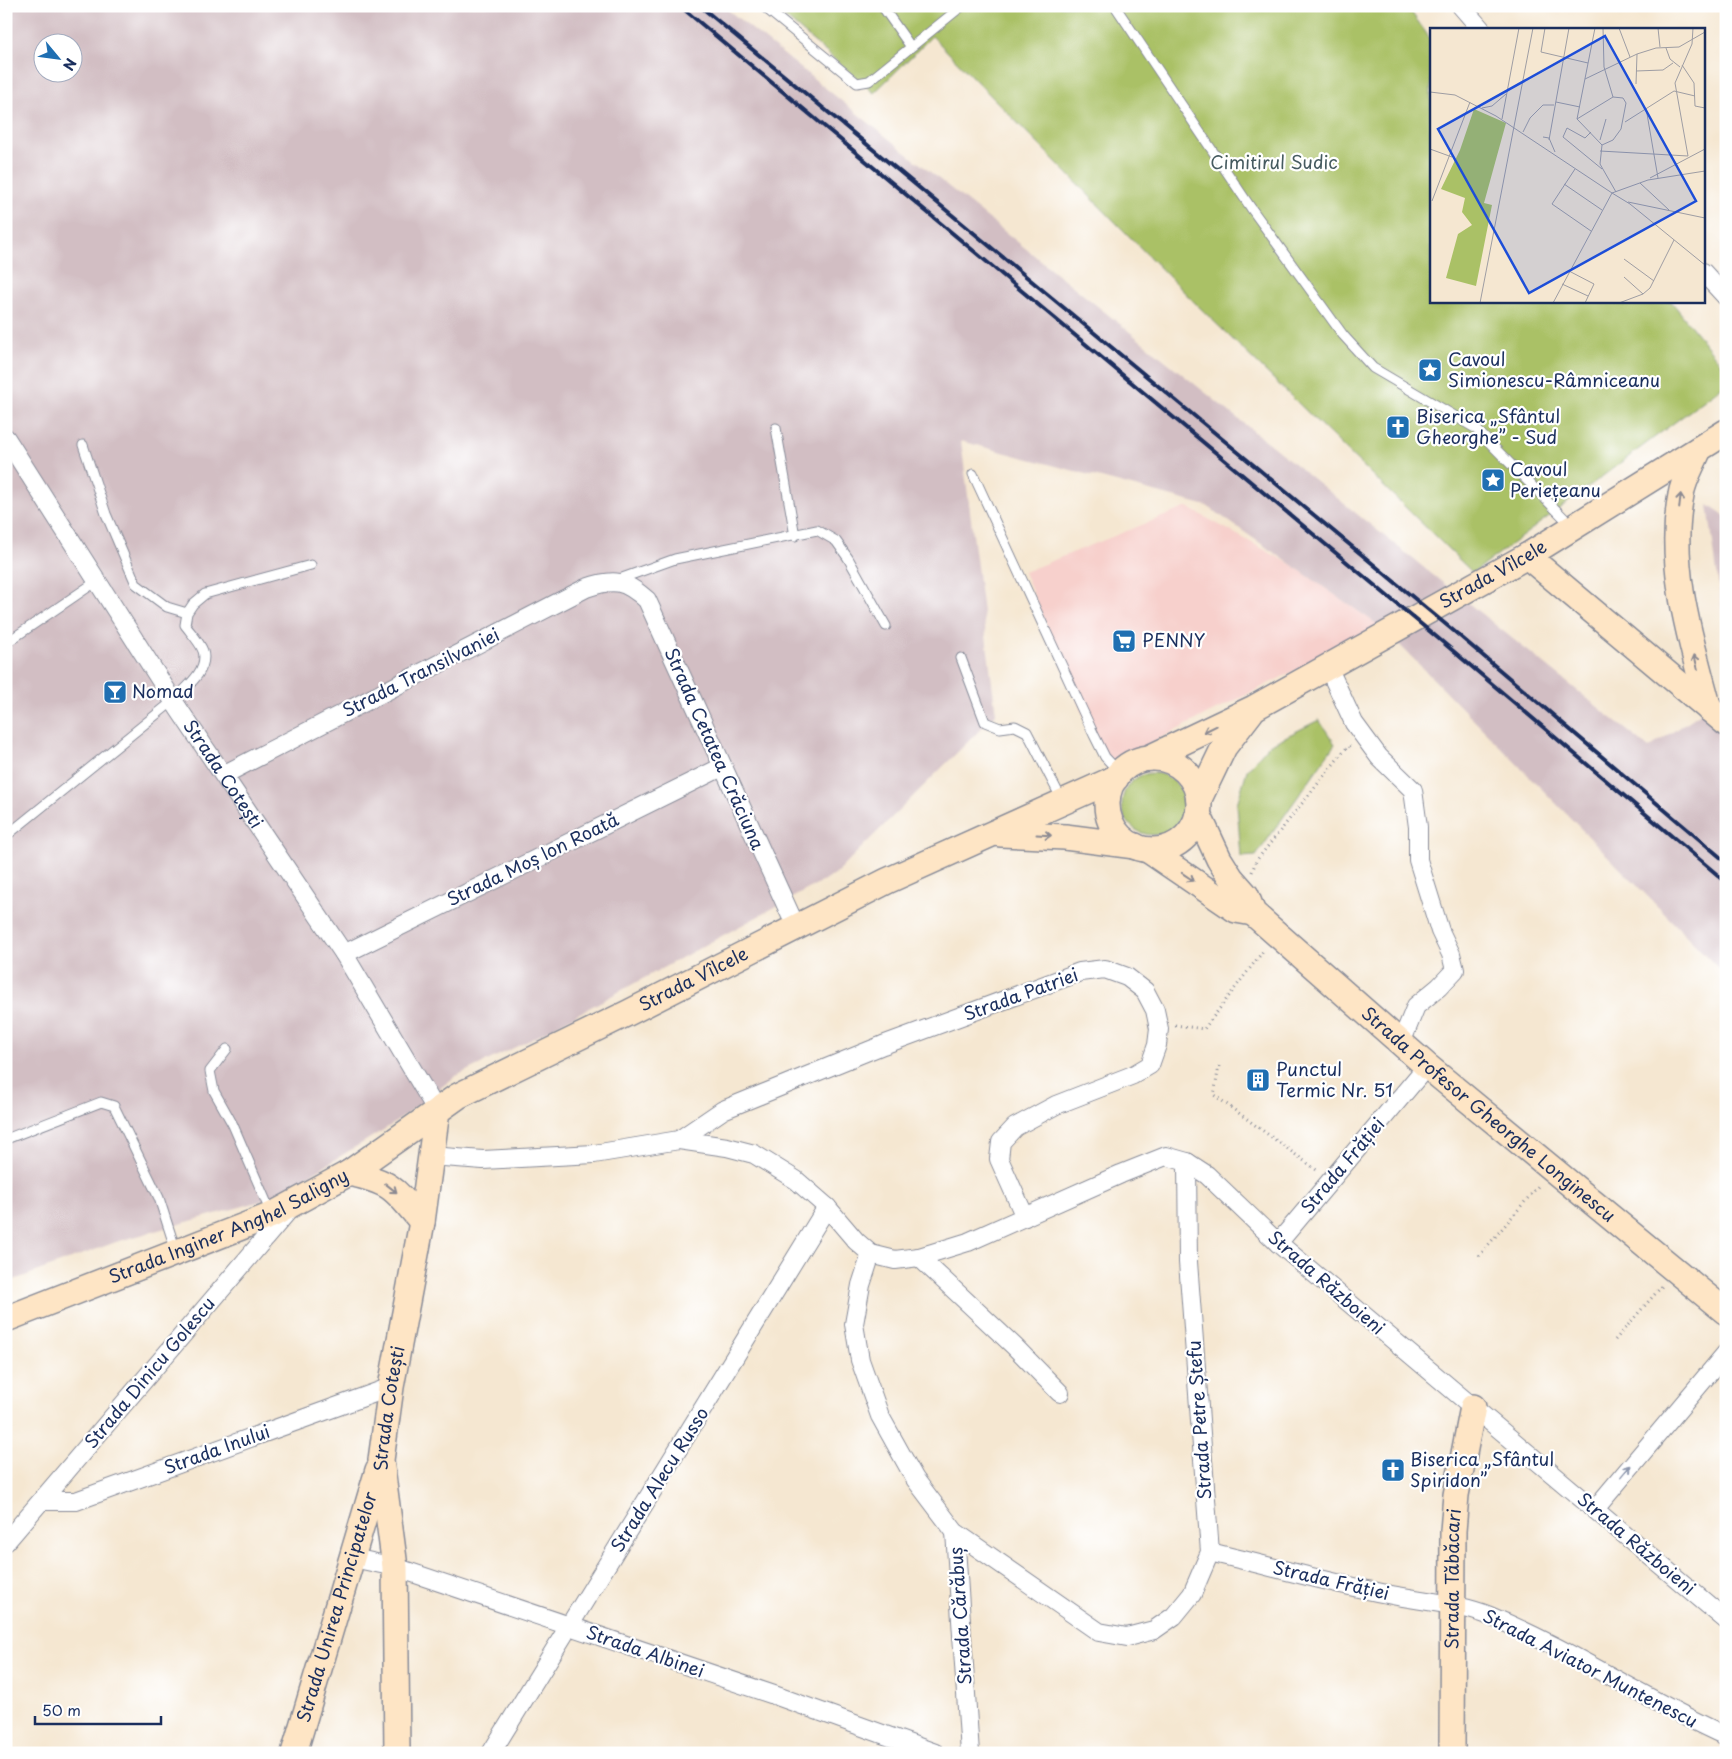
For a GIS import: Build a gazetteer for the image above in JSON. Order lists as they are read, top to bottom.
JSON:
{
  "streets": {
    "main road": [
      "Strada Vîlcele",
      "Strada Cotești",
      "Strada Profesor Gheorghe Longinescu",
      "Strada Inginer Anghel Saligny",
      "Strada Tăbăcari",
      "Strada Unirea Principatelor"
    ],
    "street": [
      "Strada Transilvaniei",
      "Strada Cetatea Crăciuna",
      "Strada Moș Ion Roată",
      "Strada Patriei",
      "Strada Frăției",
      "Strada Războieni",
      "Strada Dinicu Golescu",
      "Strada Petre Ștefu",
      "Strada Inului",
      "Strada Alecu Russo",
      "Strada Cărăbuș",
      "Strada Albinei",
      "Strada Aviator Muntenescu"
    ]
  },
  "crossings": [
    ["Strada Vîlcele", "Strada Cetatea Crăciuna"],
    ["Strada Vîlcele", "Strada Cotești"],
    ["Strada Vîlcele", "Strada Profesor Gheorghe Longinescu"],
    ["Strada Vîlcele", "Strada Inginer Anghel Saligny"],
    ["Strada Transilvaniei", "Strada Cetatea Crăciuna"],
    ["Strada Transilvaniei", "Strada Cotești"],
    ["Strada Cetatea Crăciuna", "Strada Moș Ion Roată"],
    ["Strada Cotești", "Strada Moș Ion Roată"],
    ["Strada Cotești", "Strada Inginer Anghel Saligny"],
    ["Strada Cotești", "Strada Inului"],
    ["Strada Cotești", "Strada Unirea Principatelor"],
    ["Strada Cotești", "Strada Albinei"],
    ["Strada Patriei", "Strada Războieni"],
    ["Strada Profesor Gheorghe Longinescu", "Strada Frăției"],
    ["Strada Frăției", "Strada Războieni"],
    ["Strada Frăției", "Strada Petre Ștefu"],
    ["Strada Frăției", "Strada Tăbăcari"],
    ["Strada Frăției", "Strada Aviator Muntenescu"],
    ["Strada Inginer Anghel Saligny", "Strada Dinicu Golescu"],
    ["Strada Războieni", "Strada Petre Ștefu"],
    ["Strada Războieni", "Strada Tăbăcari"],
    ["Strada Dinicu Golescu", "Strada Inului"],
    ["Strada Petre Ștefu", "Strada Cărăbuș"],
    ["Strada Alecu Russo", "Strada Albinei"],
    ["Strada Tăbăcari", "Strada Aviator Muntenescu"],
    ["Strada Unirea Principatelor", "Strada Albinei"]
  ],
  "parks": ["Cimitirul Sudic"],
  "places": {
    "place": ["Cavoul Simionescu-Râmniceanu", "Cavoul Periețeanu"],
    "church": ["Biserica „Sfântul Gheorghe” - Sud", "Biserica „Sfântul Spiridon”"],
    "supermarket": ["PENNY"],
    "bar": ["Nomad"],
    "building": ["Punctul Termic Nr. 51"]
  },
  "scale_bar": "50 m",
  "north": "bottom right"
}
